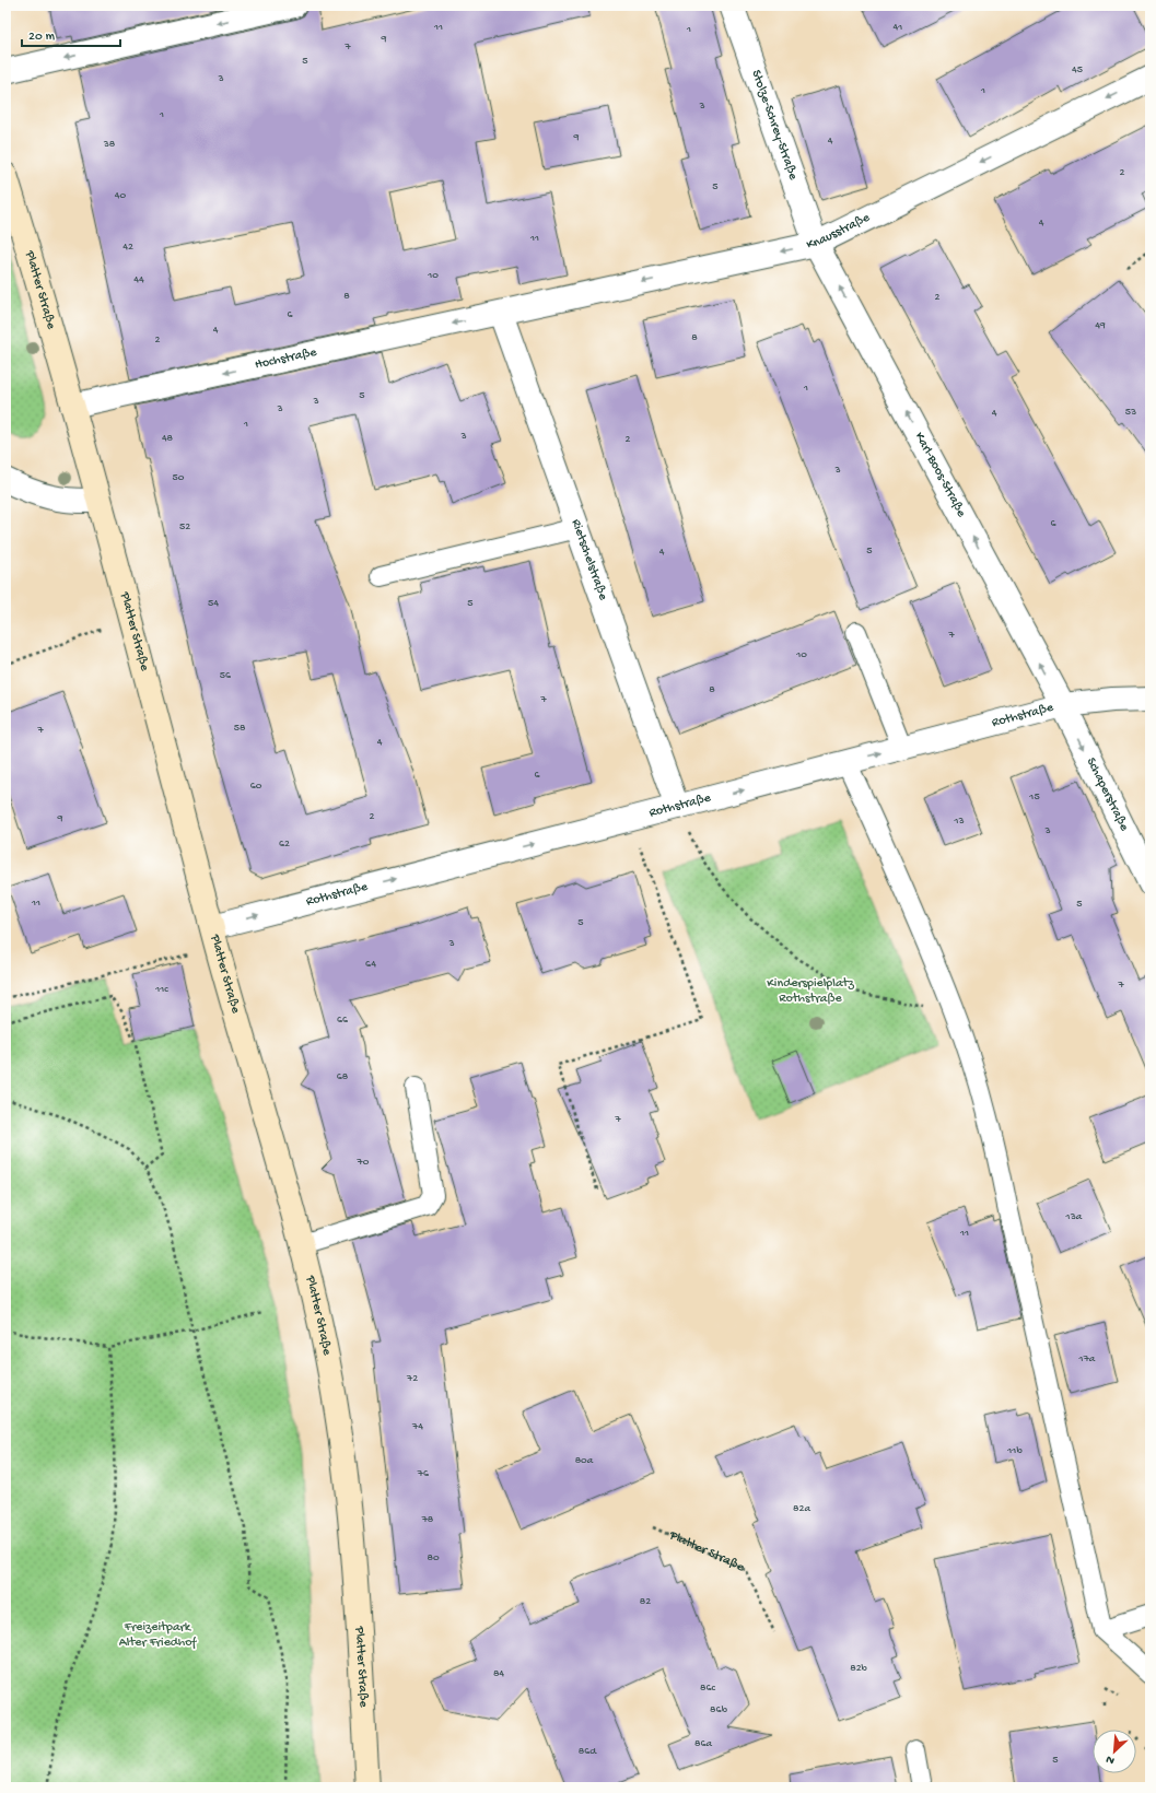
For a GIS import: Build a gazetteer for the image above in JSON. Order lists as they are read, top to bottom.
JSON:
{
  "streets": {
    "main road": ["Platter Straße"],
    "street": [
      "Stolze-Schrey-Straße",
      "Knausstraße",
      "Hochstraße",
      "Karl-Boos-Straße",
      "Rietschelstraße",
      "Rothstraße",
      "Schaperstraße"
    ]
  },
  "crossings": [
    ["Stolze-Schrey-Straße", "Knausstraße"],
    ["Stolze-Schrey-Straße", "Karl-Boos-Straße"],
    ["Knausstraße", "Hochstraße"],
    ["Knausstraße", "Karl-Boos-Straße"],
    ["Knausstraße", "Rietschelstraße"],
    ["Platter Straße", "Hochstraße"],
    ["Platter Straße", "Rothstraße"],
    ["Hochstraße", "Rietschelstraße"],
    ["Karl-Boos-Straße", "Rothstraße"],
    ["Karl-Boos-Straße", "Schaperstraße"],
    ["Rietschelstraße", "Rothstraße"],
    ["Rothstraße", "Schaperstraße"]
  ],
  "one_way": [
    "Knausstraße",
    "Hochstraße",
    "Karl-Boos-Straße",
    "Rothstraße",
    "Schaperstraße"
  ],
  "parks": ["Kinderspielplatz Rothstraße", "Freizeitpark Alter Friedhof"],
  "house_numbers": [
    "11",
    "41",
    "1",
    "9",
    "7",
    "5",
    "45",
    "3",
    "1",
    "3",
    "1",
    "9",
    "4",
    "38",
    "2",
    "5",
    "40",
    "4",
    "11",
    "42",
    "10",
    "44",
    "8",
    "2",
    "6",
    "49",
    "4",
    "8",
    "2",
    "1",
    "5",
    "3",
    "3",
    "53",
    "4",
    "1",
    "3",
    "48",
    "2",
    "3",
    "50",
    "6",
    "52",
    "5",
    "4",
    "54",
    "5",
    "7",
    "10",
    "56",
    "8",
    "7",
    "58",
    "7",
    "4",
    "6",
    "60",
    "15",
    "2",
    "9",
    "13",
    "3",
    "62",
    "11",
    "5",
    "5",
    "3",
    "64",
    "7",
    "11c",
    "66",
    "68",
    "7",
    "70",
    "13a",
    "11",
    "17a",
    "72",
    "74",
    "11b",
    "80a",
    "76",
    "82a",
    "78",
    "80",
    "82",
    "82b",
    "84",
    "86c",
    "86b",
    "86a",
    "86d",
    "5"
  ],
  "scale_bar": "20 m",
  "north": "bottom left"
}
